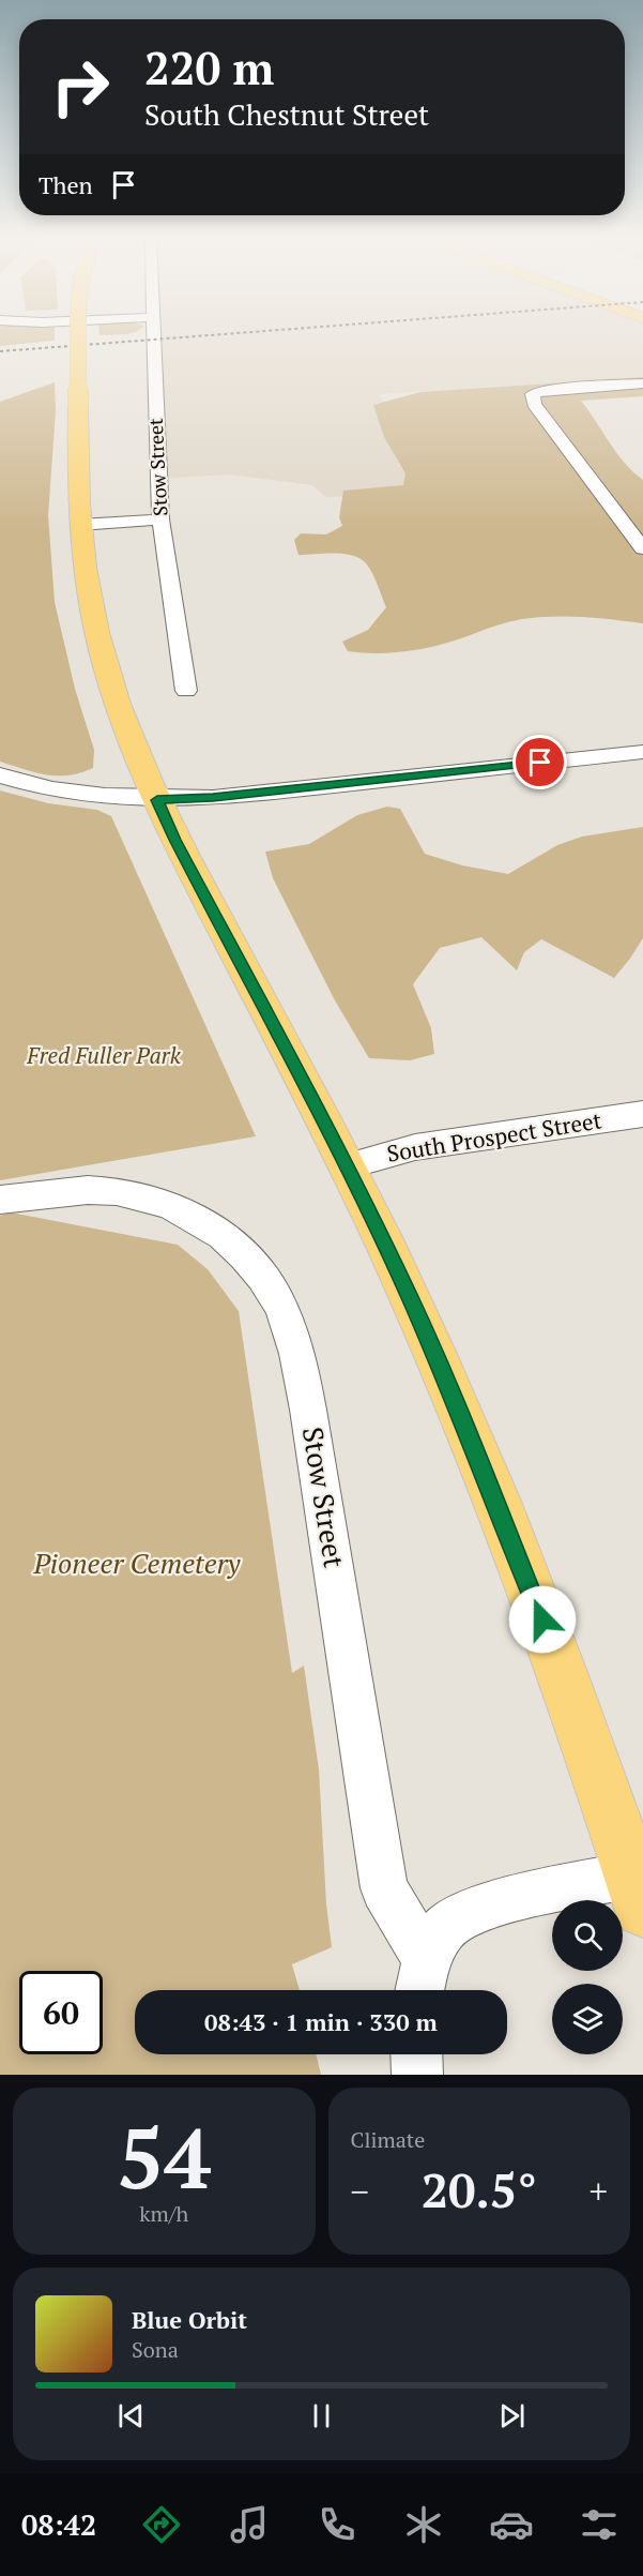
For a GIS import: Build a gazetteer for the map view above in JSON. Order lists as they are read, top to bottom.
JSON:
{
  "streets": {
    "street": ["Stow Street", "South Prospect Street"]
  },
  "parks": ["Fred Fuller Park", "Pioneer Cemetery"],
  "page": {
    "turn": ["220 m", "South Chestnut Street"],
    "then": "Then",
    "limit": "60",
    "trip": "08:43 · 1 min · 330 m",
    "tile": [
      ["54", "km/h"],
      "Climate"
    ],
    "heat": ["−", "20.5°", "+"],
    "song": ["Blue Orbit", "Sona"],
    "tabs": "08:42"
  }
}
